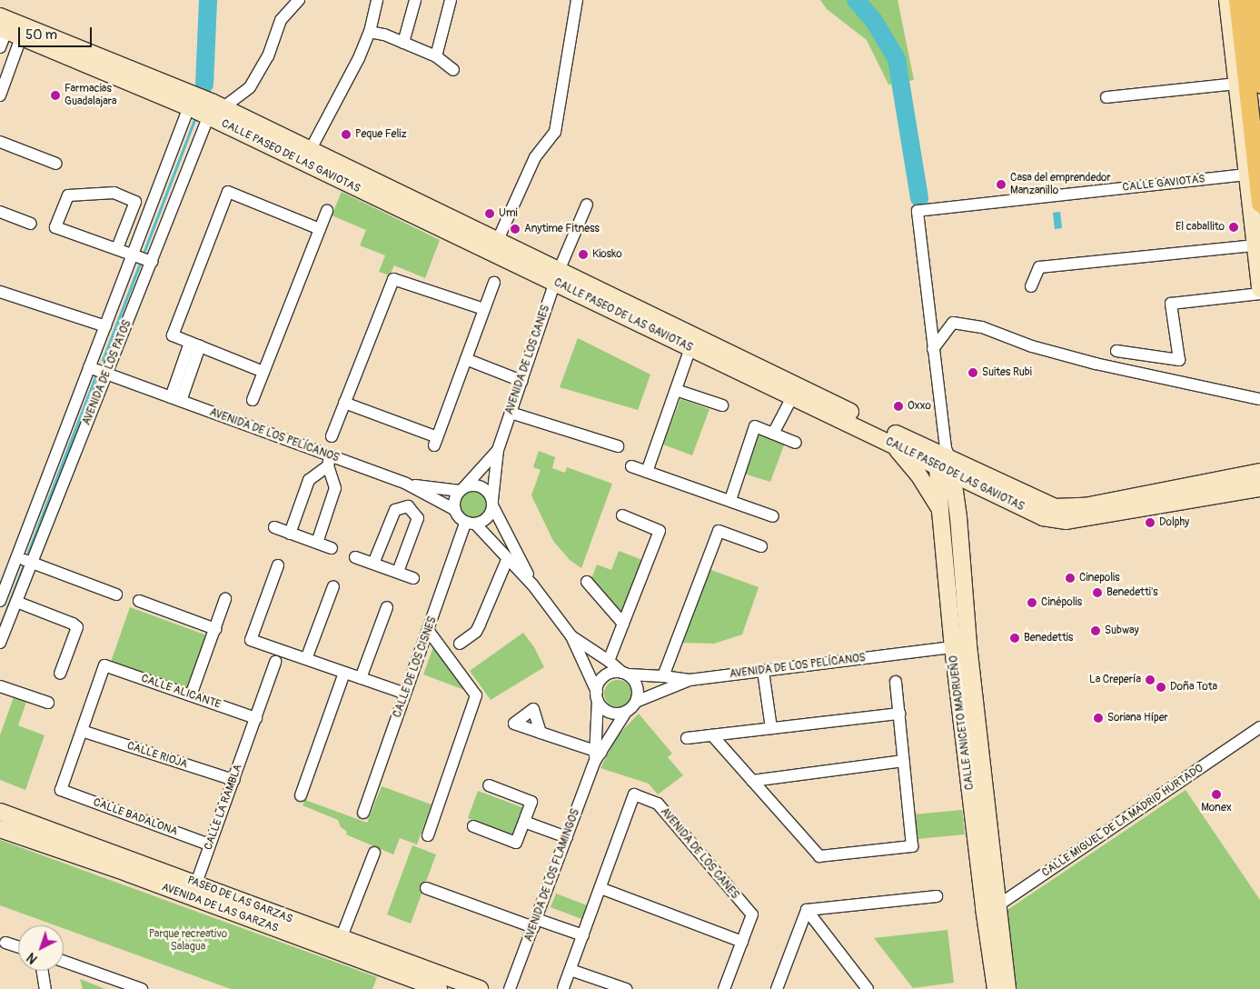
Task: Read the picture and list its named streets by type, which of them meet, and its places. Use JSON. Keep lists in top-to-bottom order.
{
  "streets": {
    "main road": [
      "CALLE PASEO DE LAS GAVIOTAS",
      "CALLE ANICETO MADRUEÑO",
      "PASEO DE LAS GARZAS",
      "AVENIDA DE LAS GARZAS"
    ],
    "street": [
      "CALLE GAVIOTAS",
      "AVENIDA DE LOS CANES",
      "AVENIDA DE LOS PATOS",
      "AVENIDA DE LOS PELÍCANOS",
      "CALLE DE LOS CISNES",
      "CALLE ALICANTE",
      "CALLE RIOJA",
      "CALLE LA RAMBLA",
      "CALLE BADALONA",
      "CALLE MIGUEL DE LA MADRID HURTADO",
      "AVENIDA DE LOS FLAMINGOS"
    ]
  },
  "crossings": [
    ["CALLE PASEO DE LAS GAVIOTAS", "AVENIDA DE LOS CANES"],
    ["CALLE PASEO DE LAS GAVIOTAS", "AVENIDA DE LOS PATOS"],
    ["CALLE PASEO DE LAS GAVIOTAS", "CALLE ANICETO MADRUEÑO"],
    ["AVENIDA DE LOS CANES", "AVENIDA DE LOS PELÍCANOS"],
    ["AVENIDA DE LOS CANES", "CALLE DE LOS CISNES"],
    ["AVENIDA DE LOS PATOS", "AVENIDA DE LOS PELÍCANOS"],
    ["AVENIDA DE LOS PELÍCANOS", "CALLE DE LOS CISNES"],
    ["AVENIDA DE LOS PELÍCANOS", "CALLE ANICETO MADRUEÑO"],
    ["AVENIDA DE LOS PELÍCANOS", "AVENIDA DE LOS FLAMINGOS"],
    ["CALLE ALICANTE", "CALLE RIOJA"],
    ["CALLE ALICANTE", "CALLE LA RAMBLA"],
    ["CALLE ALICANTE", "CALLE BADALONA"],
    ["CALLE ANICETO MADRUEÑO", "CALLE MIGUEL DE LA MADRID HURTADO"],
    ["CALLE RIOJA", "CALLE LA RAMBLA"],
    ["CALLE RIOJA", "CALLE BADALONA"],
    ["CALLE LA RAMBLA", "CALLE BADALONA"],
    ["CALLE LA RAMBLA", "PASEO DE LAS GARZAS"],
    ["CALLE LA RAMBLA", "AVENIDA DE LAS GARZAS"],
    ["PASEO DE LAS GARZAS", "AVENIDA DE LAS GARZAS"]
  ],
  "parks": ["Parque recreativo Salagua"],
  "places": [
    "Farmacias Guadalajara",
    "Peque Feliz",
    "Casa del emprendedor Manzanillo",
    "Umi",
    "El caballito",
    "Anytime Fitness",
    "Kiosko",
    "Suites Rubi",
    "Oxxo",
    "Dolphy",
    "Cinepolis",
    "Benedetti's",
    "Cinépolis",
    "Subway",
    "Benedettis",
    "La Crepería",
    "Doña Tota",
    "Soriana Híper",
    "Monex"
  ],
  "scale_bar": "50 m",
  "north": "bottom left"
}
